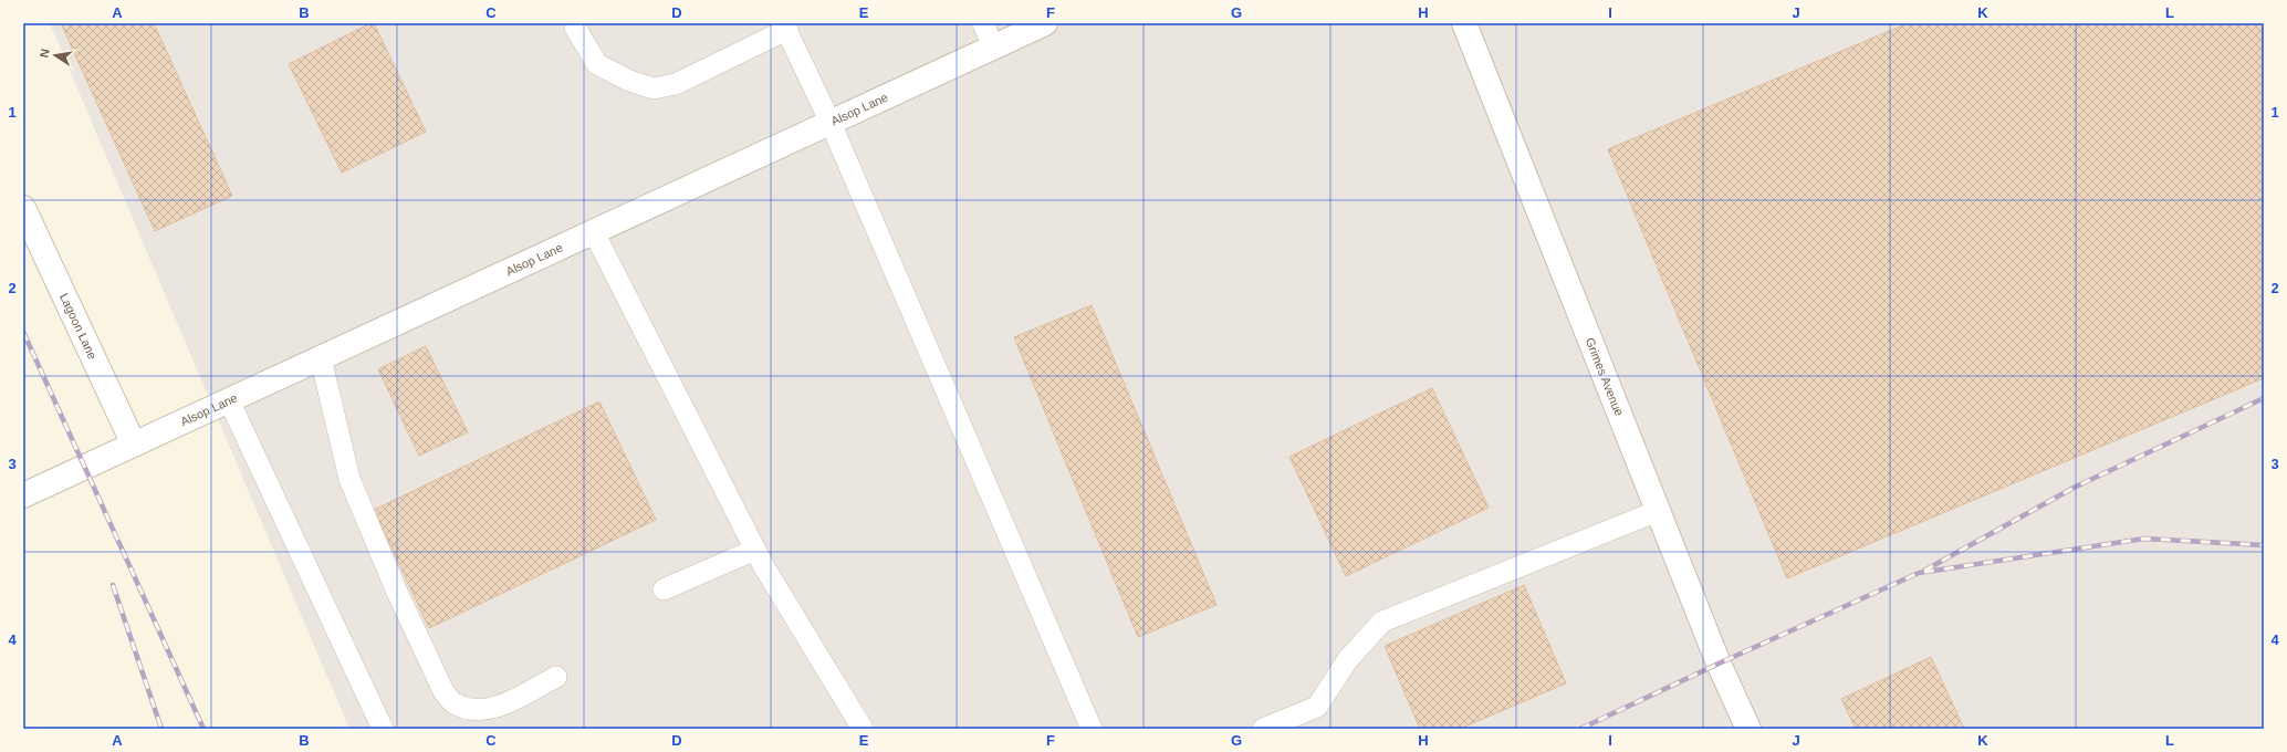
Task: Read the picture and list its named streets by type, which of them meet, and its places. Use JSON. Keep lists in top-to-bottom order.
{
  "streets": {
    "street": ["Alsop Lane", "Lagoon Lane", "Grimes Avenue"]
  },
  "crossings": [
    ["Alsop Lane", "Lagoon Lane"]
  ],
  "north": "left",
  "grid": {
    "columns": [
      "A",
      "B",
      "C",
      "D",
      "E",
      "F",
      "G",
      "H",
      "I",
      "J",
      "K",
      "L"
    ],
    "rows": [
      "1",
      "2",
      "3",
      "4"
    ]
  }
}
